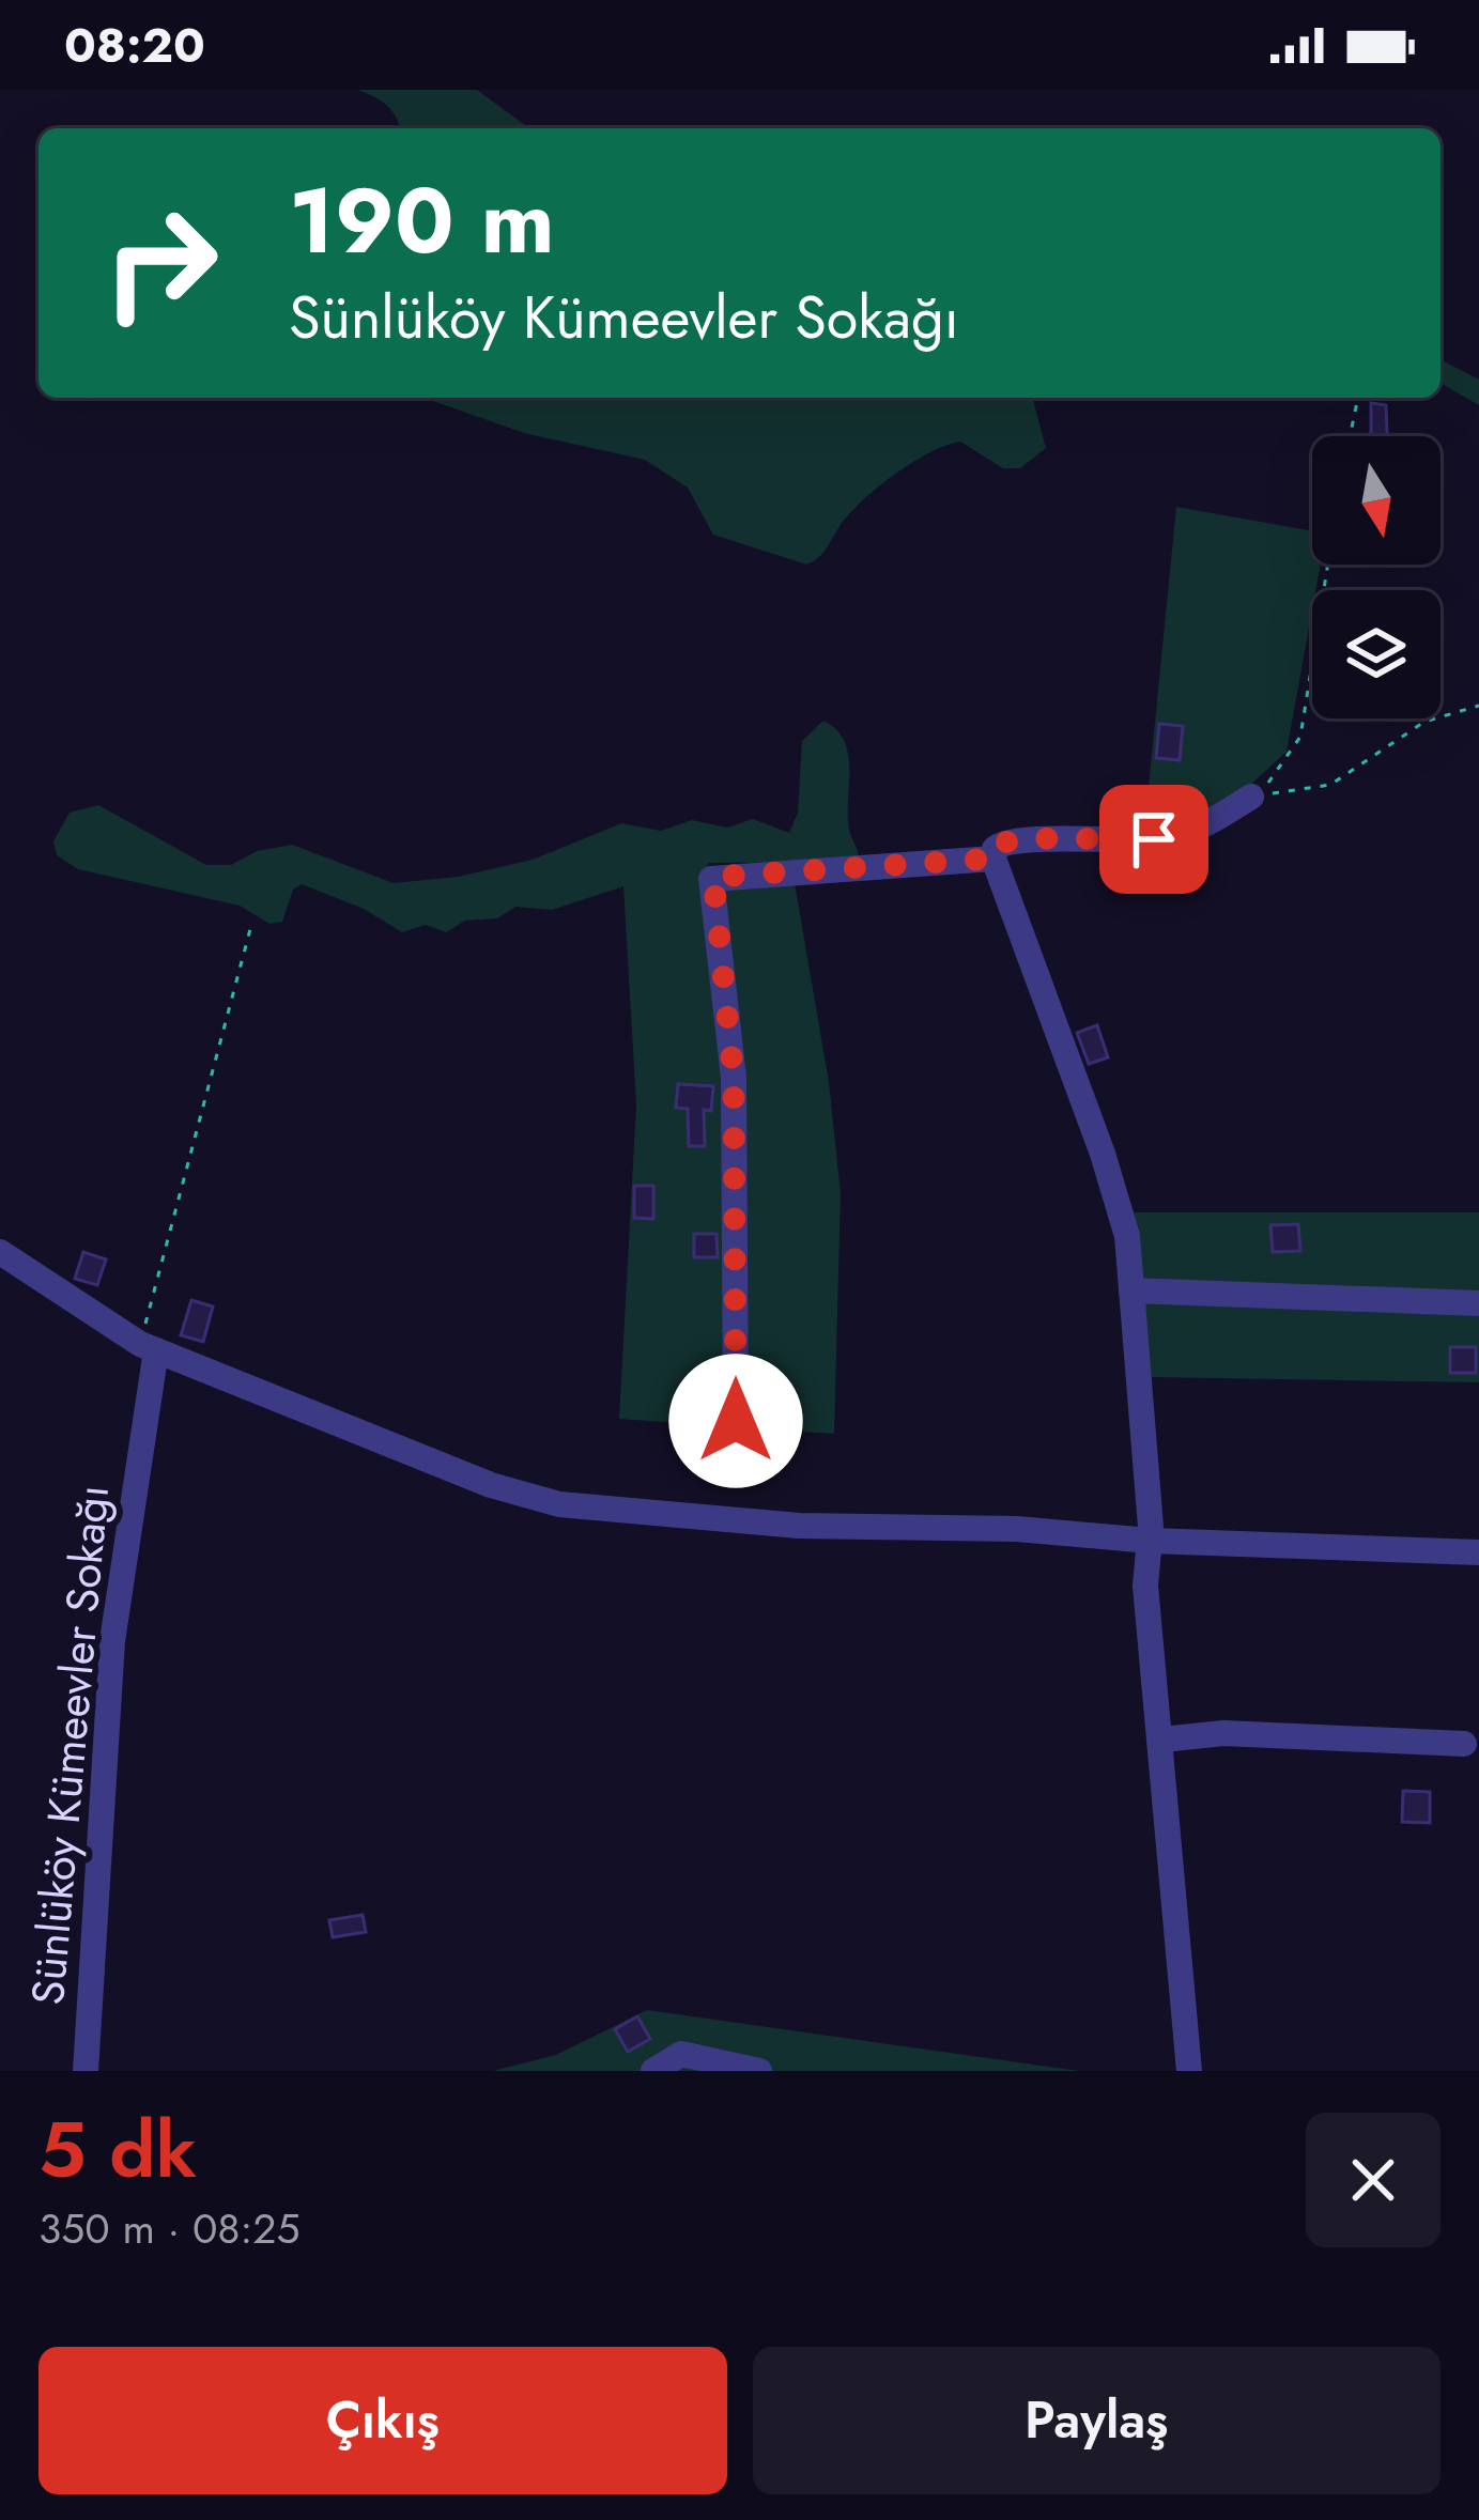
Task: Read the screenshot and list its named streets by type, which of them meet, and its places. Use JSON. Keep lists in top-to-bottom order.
{
  "streets": {
    "street": ["Sünlüköy Kümeevler Sokağı"]
  },
  "north": "bottom",
  "page": {
    "status": "08:20",
    "turn": ["190 m", "Sünlüköy Kümeevler Sokağı"],
    "heading": ["5 dk", "350 m · 08:25"],
    "buttons": ["Çıkış", "Paylaş"]
  }
}
